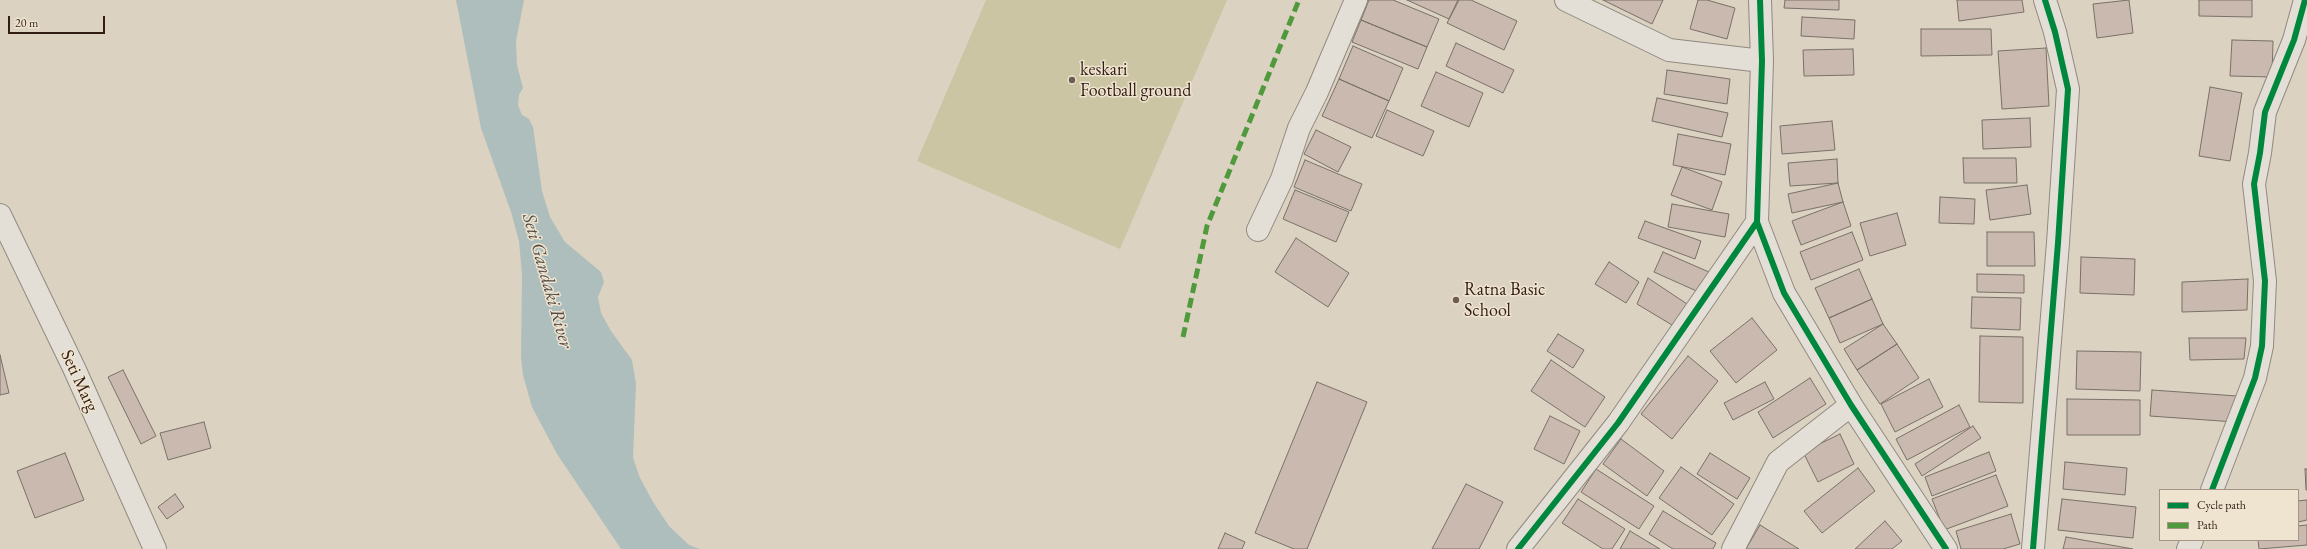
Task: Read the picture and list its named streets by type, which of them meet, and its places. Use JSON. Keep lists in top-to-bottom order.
{
  "streets": {
    "street": ["Seti Marg"]
  },
  "water": ["Seti Gandaki River"],
  "places": ["keskari Football ground", "Ratna Basic School"],
  "legend": ["Cycle path", "Path"],
  "scale_bar": "20 m"
}
